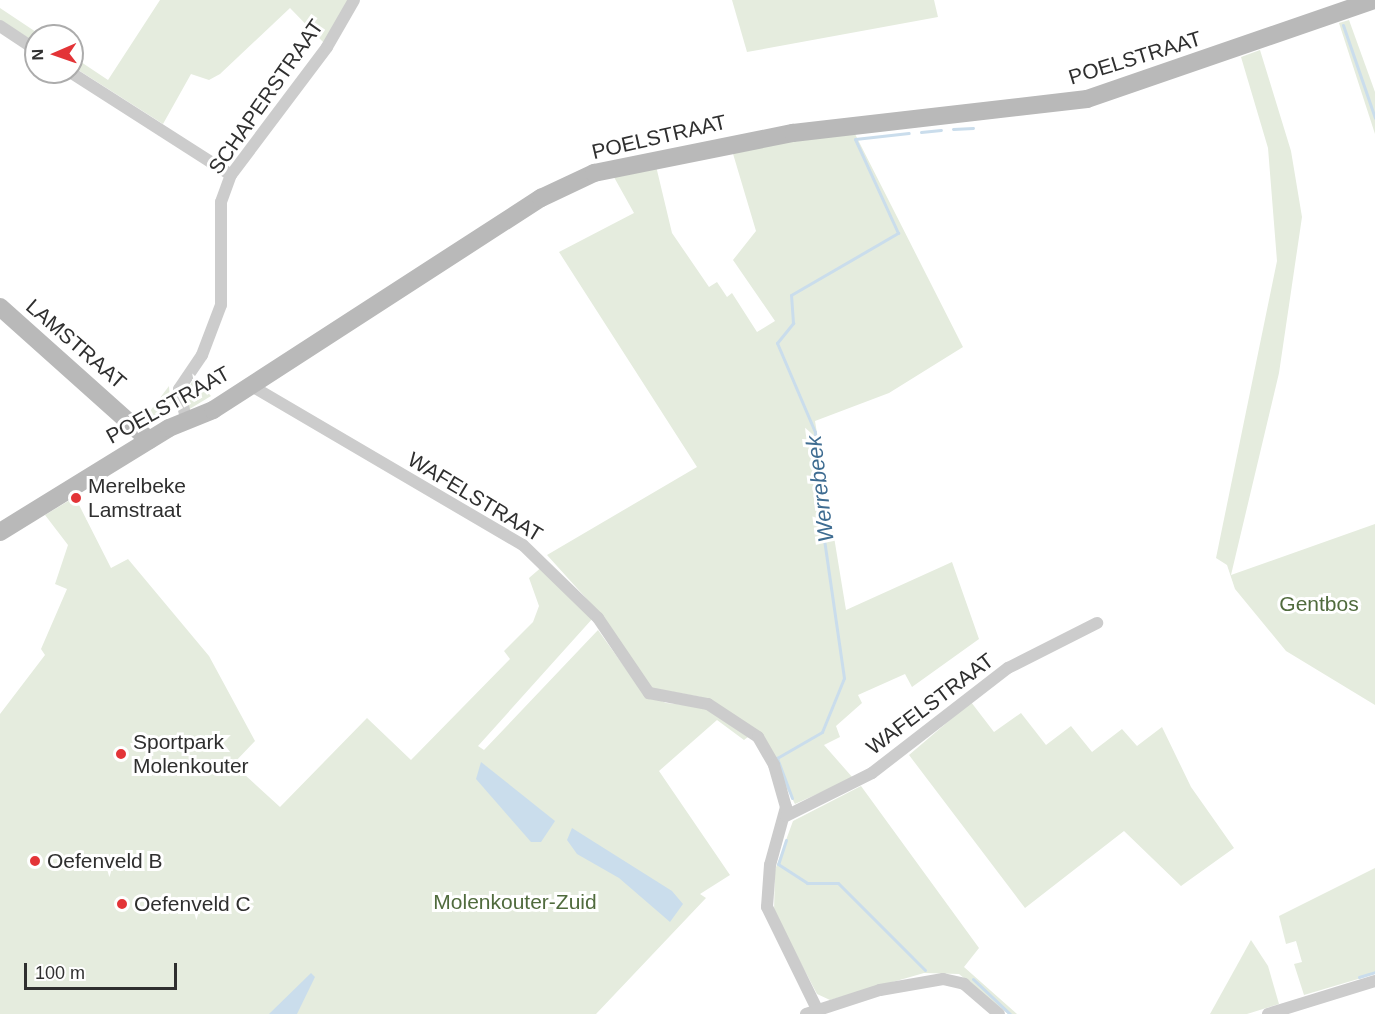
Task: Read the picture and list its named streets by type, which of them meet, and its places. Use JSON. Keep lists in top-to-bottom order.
{
  "streets": {
    "street": [
      "POELSTRAAT",
      "SCHAPERSTRAAT",
      "LAMSTRAAT",
      "WAFELSTRAAT"
    ]
  },
  "crossings": [
    ["POELSTRAAT", "SCHAPERSTRAAT"],
    ["POELSTRAAT", "LAMSTRAAT"],
    ["POELSTRAAT", "WAFELSTRAAT"]
  ],
  "water": ["Werrebeek"],
  "parks": ["Gentbos", "Molenkouter-Zuid"],
  "places": [
    "Merelbeke Lamstraat",
    "Sportpark Molenkouter",
    "Oefenveld B",
    "Oefenveld C"
  ],
  "scale_bar": "100 m",
  "north": "left"
}
